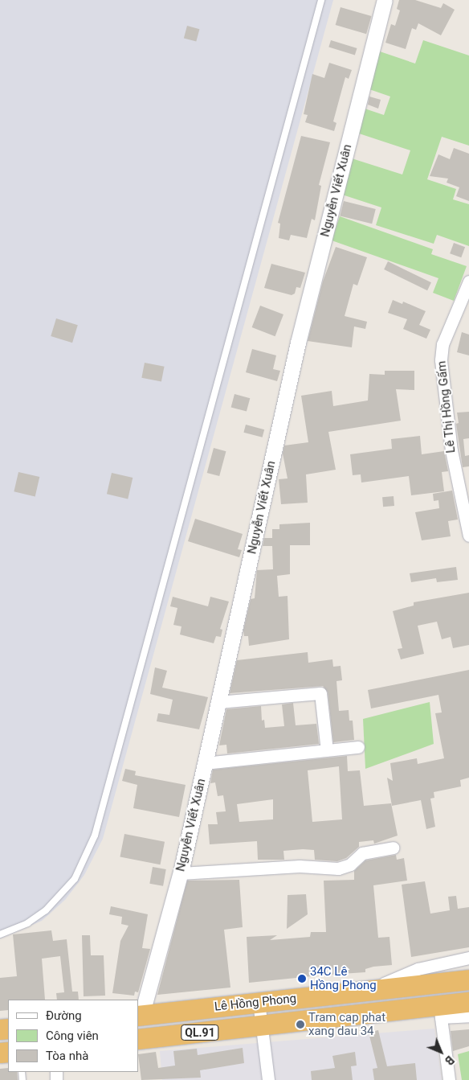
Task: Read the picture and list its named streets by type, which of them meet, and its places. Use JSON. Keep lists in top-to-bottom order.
{
  "streets": {
    "highway": ["Lê Hồng Phong", "QL.91"],
    "street": ["Nguyễn Viết Xuân", "Lê Thị Hồng Gấm"]
  },
  "crossings": [
    ["Nguyễn Viết Xuân", "Lê Hồng Phong"]
  ],
  "places": ["34C Lê Hồng Phong", "Tram cap phat xang dau 34"],
  "legend": ["Đường", "Công viên", "Tòa nhà"],
  "north": "bottom right"
}
